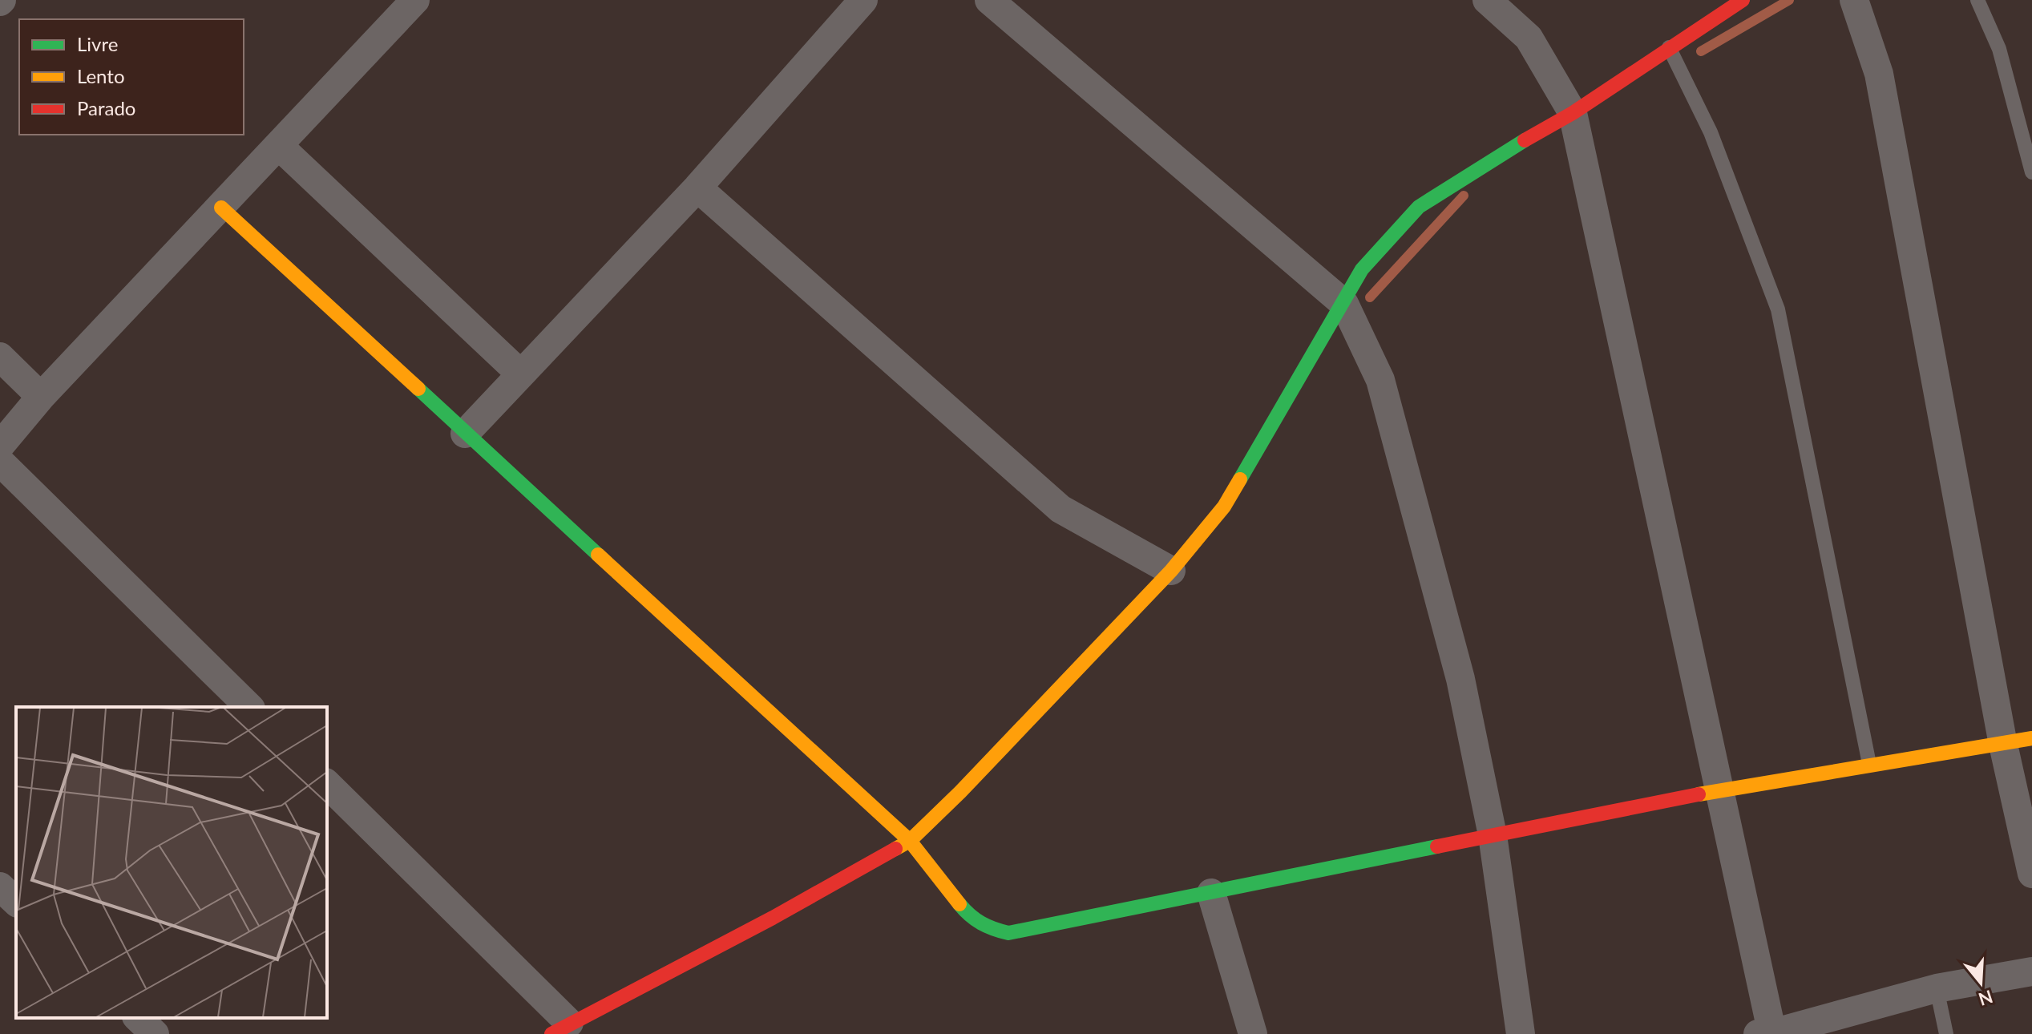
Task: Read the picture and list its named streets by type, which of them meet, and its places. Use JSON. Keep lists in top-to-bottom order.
{
  "legend": ["Livre", "Lento", "Parado"],
  "north": "bottom"
}
